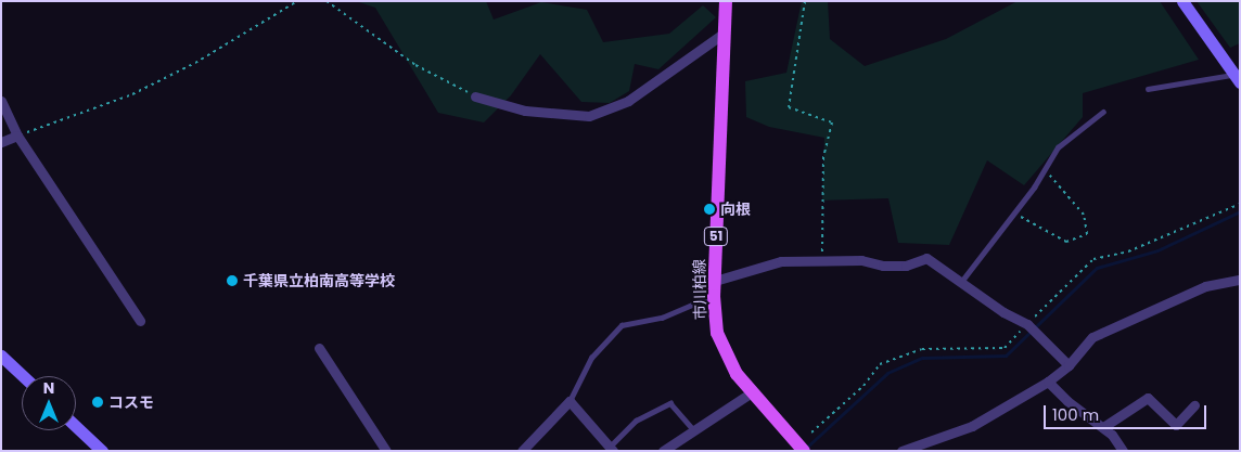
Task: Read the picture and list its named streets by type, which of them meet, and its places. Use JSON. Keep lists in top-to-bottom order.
{
  "streets": {
    "main road": ["51", "市川柏線"]
  },
  "places": ["向根", "千葉県立柏南高等学校", "コスモ"],
  "scale_bar": "100 m",
  "north": "top"
}
